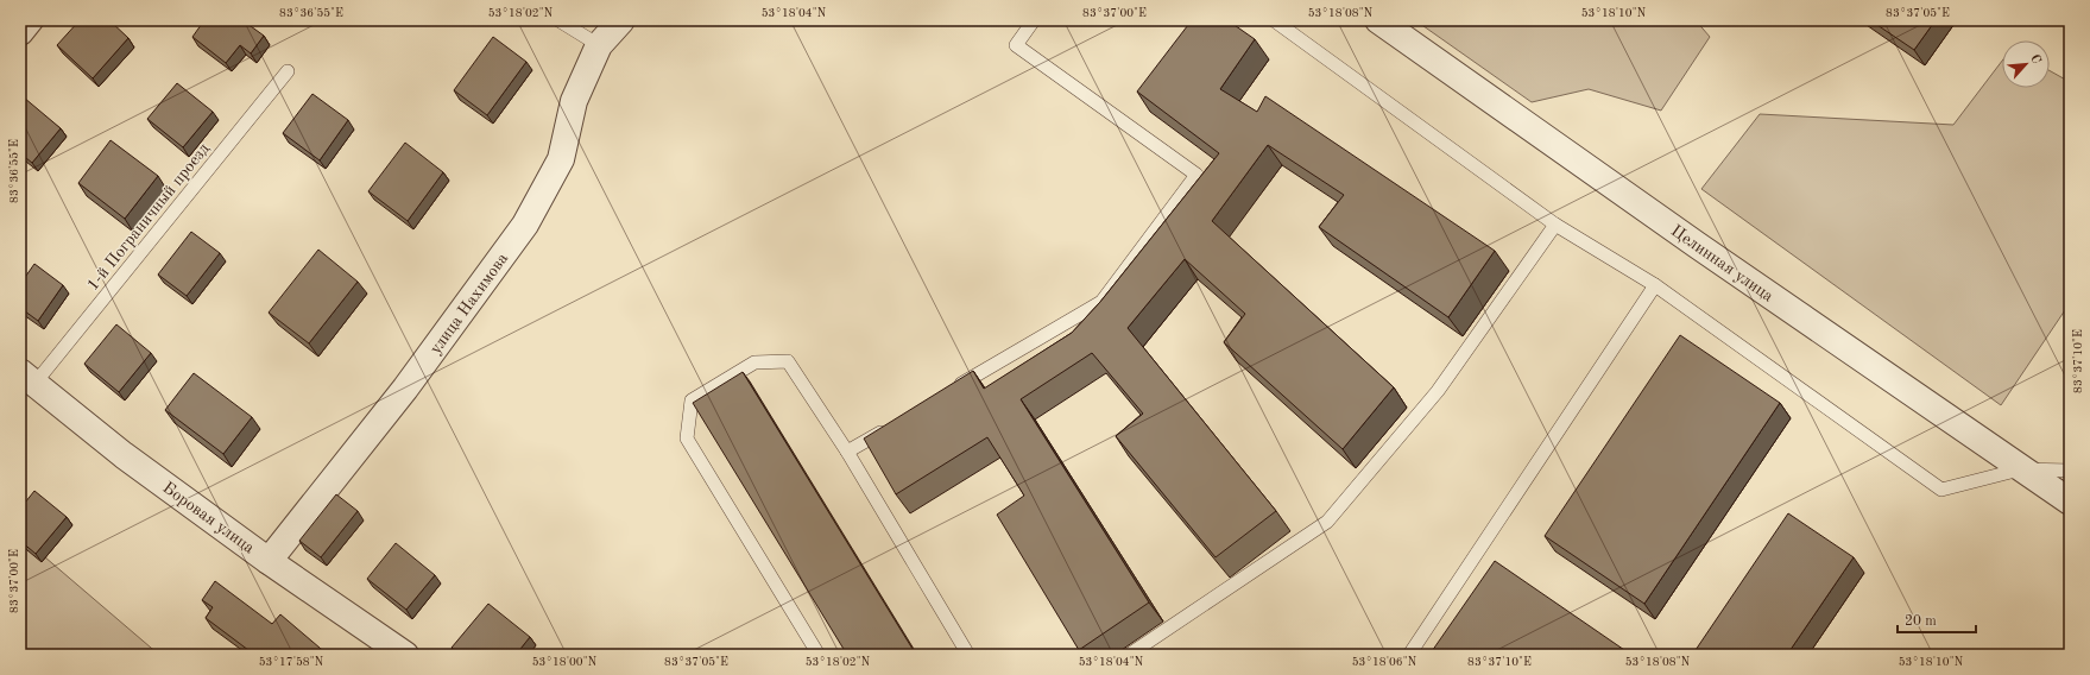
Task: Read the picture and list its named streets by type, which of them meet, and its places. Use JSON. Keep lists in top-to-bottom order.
{
  "streets": {
    "street": ["Целинная улица", "улица Нахимова", "Боровая улица"],
    "lane": ["1-й Пограничный проезд"]
  },
  "crossings": [
    ["1-й Пограничный проезд", "Боровая улица"],
    ["улица Нахимова", "Боровая улица"]
  ],
  "scale_bar": "20 m",
  "north": "top right",
  "coordinates": [
    "83°36'55\"E",
    "53°18'02\"N",
    "53°18'04\"N",
    "83°37'00\"E",
    "53°18'08\"N",
    "53°18'10\"N",
    "83°37'05\"E",
    "83°37'10\"E",
    "53°17'58\"N",
    "53°18'00\"N",
    "53°18'06\"N"
  ]
}
